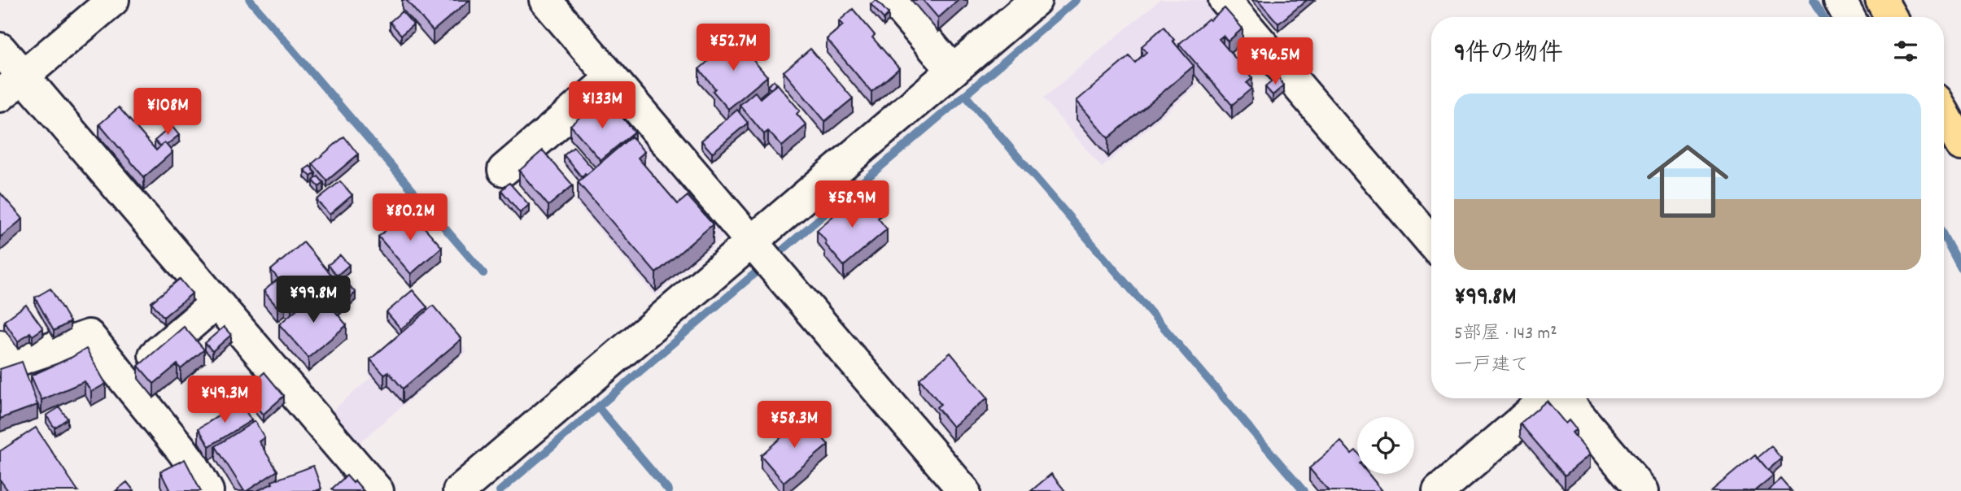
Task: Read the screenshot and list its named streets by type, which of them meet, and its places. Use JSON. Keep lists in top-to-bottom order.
{
  "page": {
    "heading": "9件の物件",
    "price": [
      "¥52.7M",
      "¥96.5M",
      "¥133M",
      "¥108M",
      "¥58.9M",
      "¥80.2M",
      "¥99.8M",
      "¥49.3M",
      "¥58.3M"
    ],
    "list": [
      {
        "name": "¥99.8M",
        "note": "5部屋 · 143 m² · 一戸建て"
      }
    ]
  }
}
